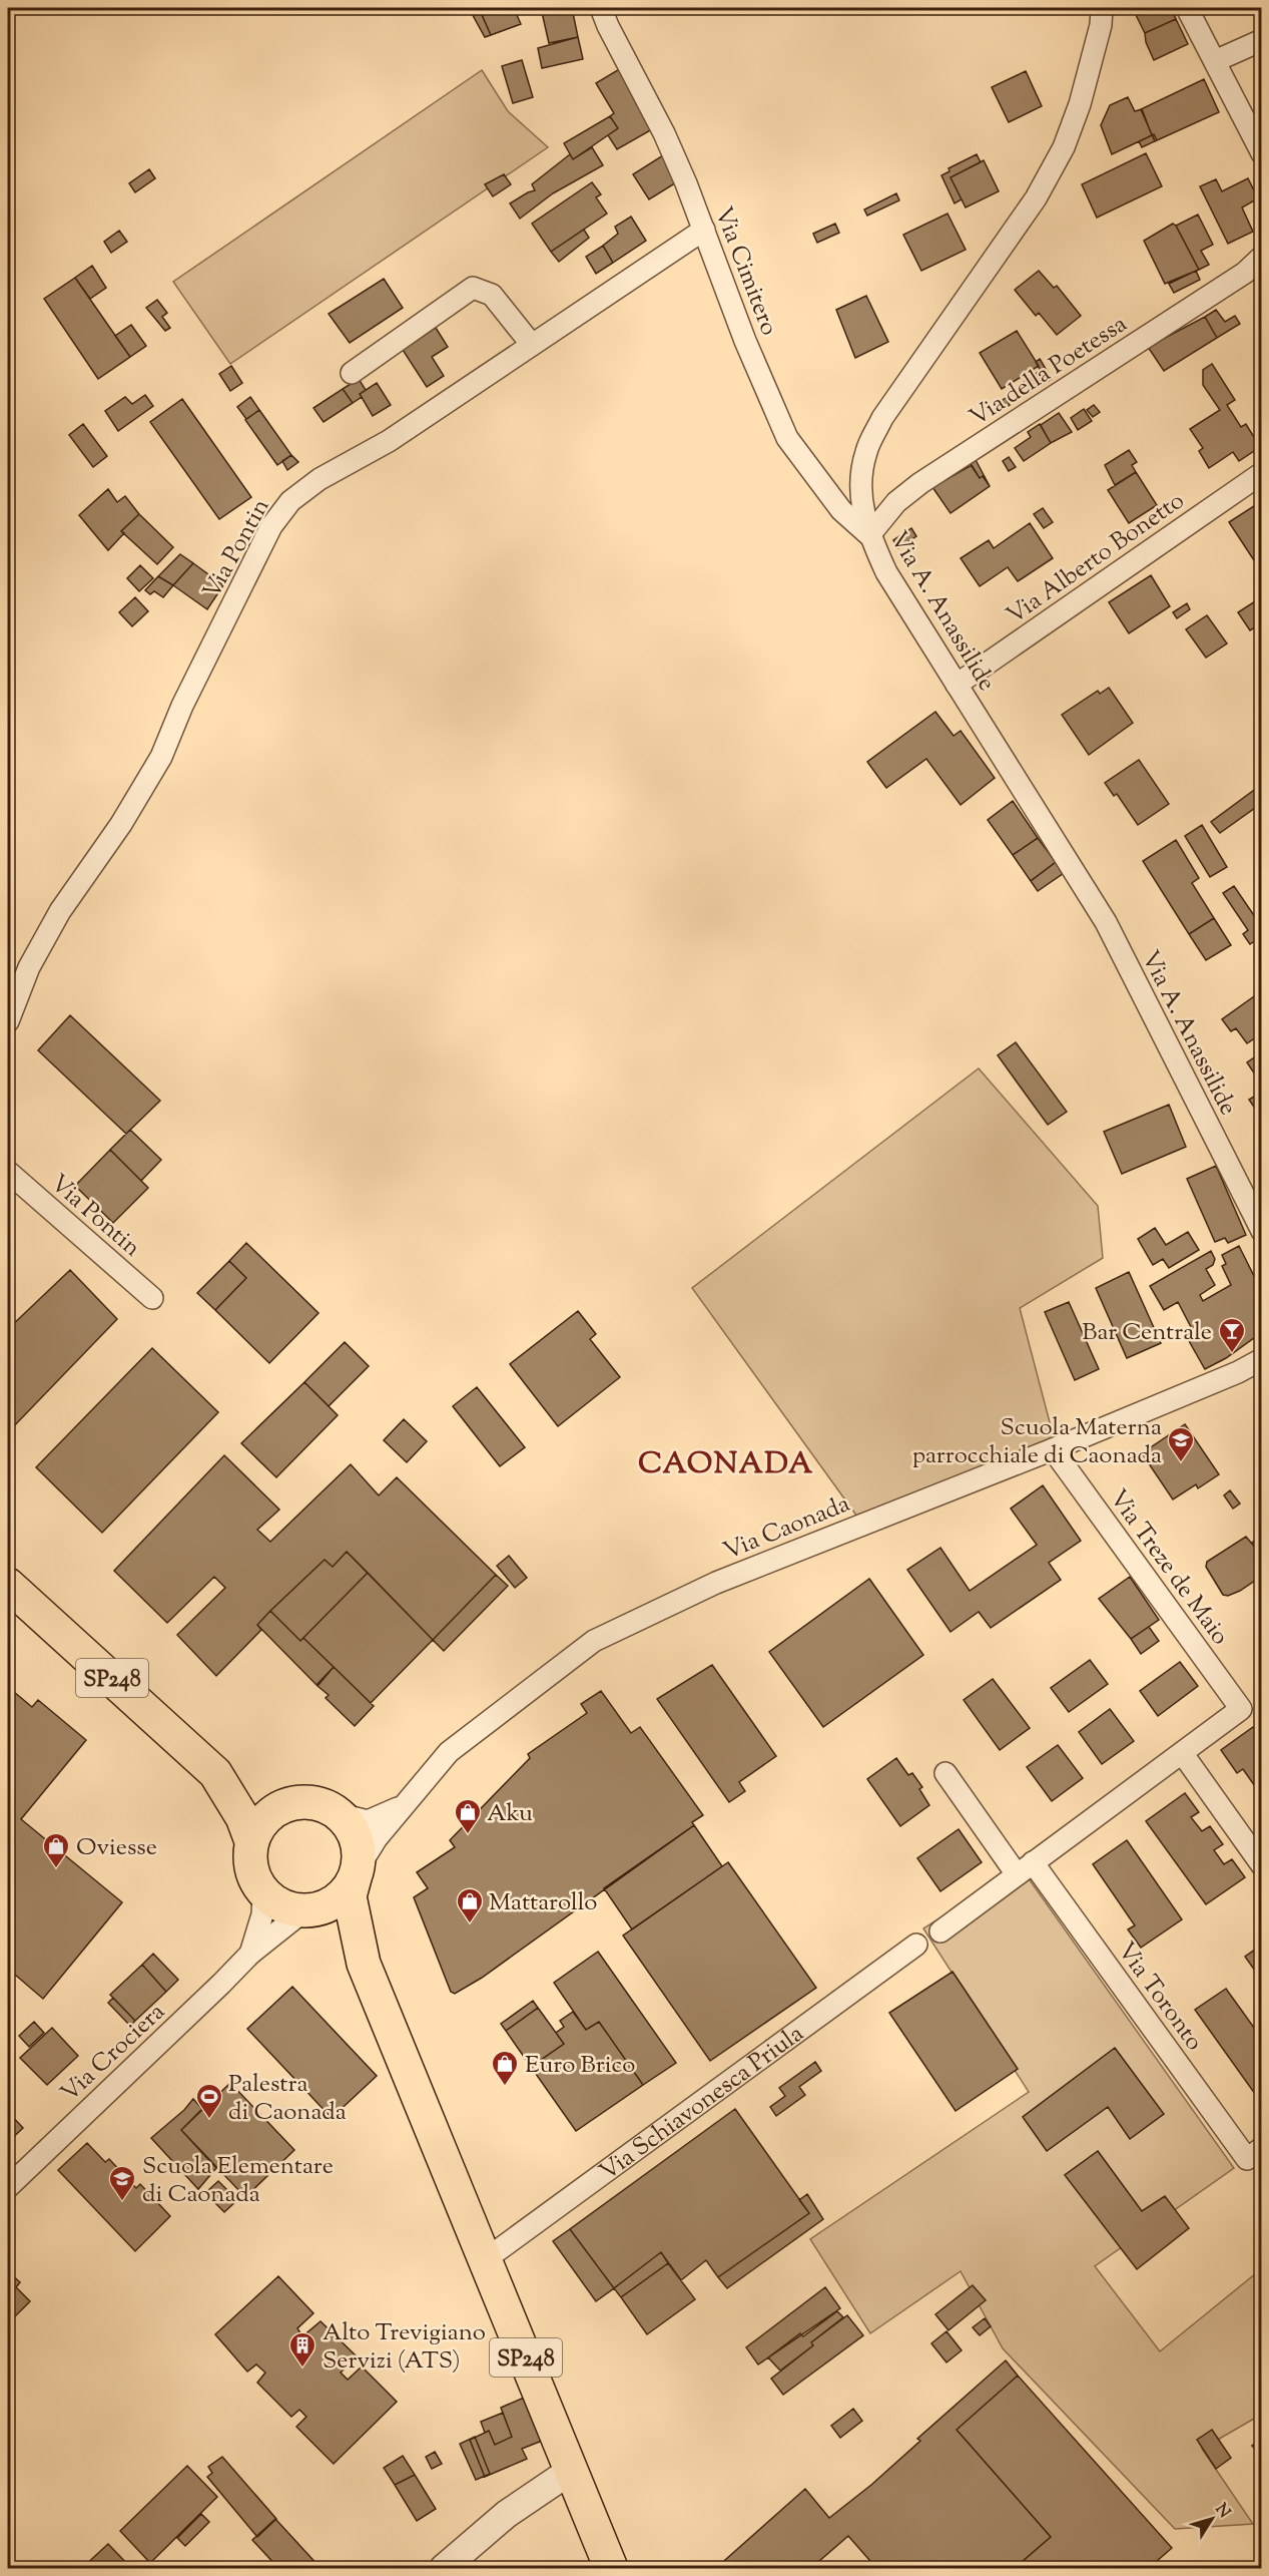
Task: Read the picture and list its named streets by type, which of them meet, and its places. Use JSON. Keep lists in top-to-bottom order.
{
  "streets": {
    "main road": ["SP248"],
    "street": [
      "Via Cimitero",
      "Via della Poetessa",
      "Via Pontin",
      "Via Alberto Bonetto",
      "Via A. Anassilide",
      "Via Caonada",
      "Via Treze de Maio",
      "Via Toronto",
      "Via Crociera",
      "Via Schiavonesca Priula"
    ]
  },
  "crossings": [
    ["Via Cimitero", "Via della Poetessa"],
    ["Via Cimitero", "Via Pontin"],
    ["Via Cimitero", "Via A. Anassilide"],
    ["Via della Poetessa", "Via A. Anassilide"],
    ["Via Alberto Bonetto", "Via A. Anassilide"],
    ["Via Caonada", "Via Treze de Maio"],
    ["Via Caonada", "SP248"],
    ["Via Caonada", "Via Crociera"],
    ["Via Treze de Maio", "Via Toronto"],
    ["SP248", "Via Crociera"],
    ["SP248", "Via Schiavonesca Priula"]
  ],
  "districts": ["CAONADA"],
  "places": {
    "bar": ["Bar Centrale"],
    "school or university": ["Scuola Materna parrocchiale di Caonada", "Scuola Elementare di Caonada"],
    "shop": [
      "Aku",
      "Oviesse",
      "Mattarollo",
      "Euro Brico"
    ],
    "sports": ["Palestra di Caonada"],
    "building": ["Alto Trevigiano Servizi (ATS)"]
  },
  "north": "top right"
}
